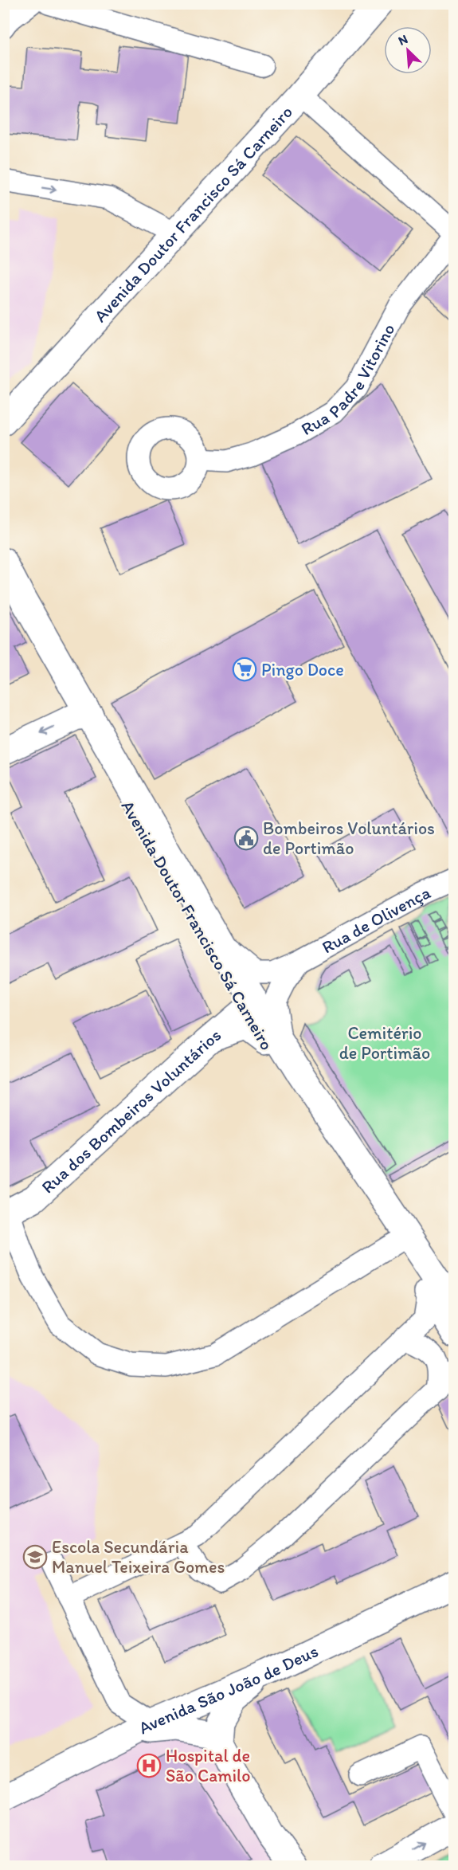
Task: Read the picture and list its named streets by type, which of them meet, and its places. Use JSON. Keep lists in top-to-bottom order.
{
  "streets": {
    "street": [
      "Avenida Doutor Francisco Sá Carneiro",
      "Rua Padre Vitorino",
      "Rua de Olivença",
      "Rua dos Bombeiros Voluntários",
      "Avenida São João de Deus"
    ]
  },
  "crossings": [
    ["Avenida Doutor Francisco Sá Carneiro", "Rua Padre Vitorino"],
    ["Avenida Doutor Francisco Sá Carneiro", "Rua dos Bombeiros Voluntários"]
  ],
  "parks": ["Cemitério de Portimão"],
  "places": {
    "supermarket": ["Pingo Doce"],
    "public building": ["Bombeiros Voluntários de Portimão"],
    "school or university": ["Escola Secundária Manuel Teixeira Gomes"],
    "hospital": ["Hospital de São Camilo"]
  },
  "north": "top left"
}
